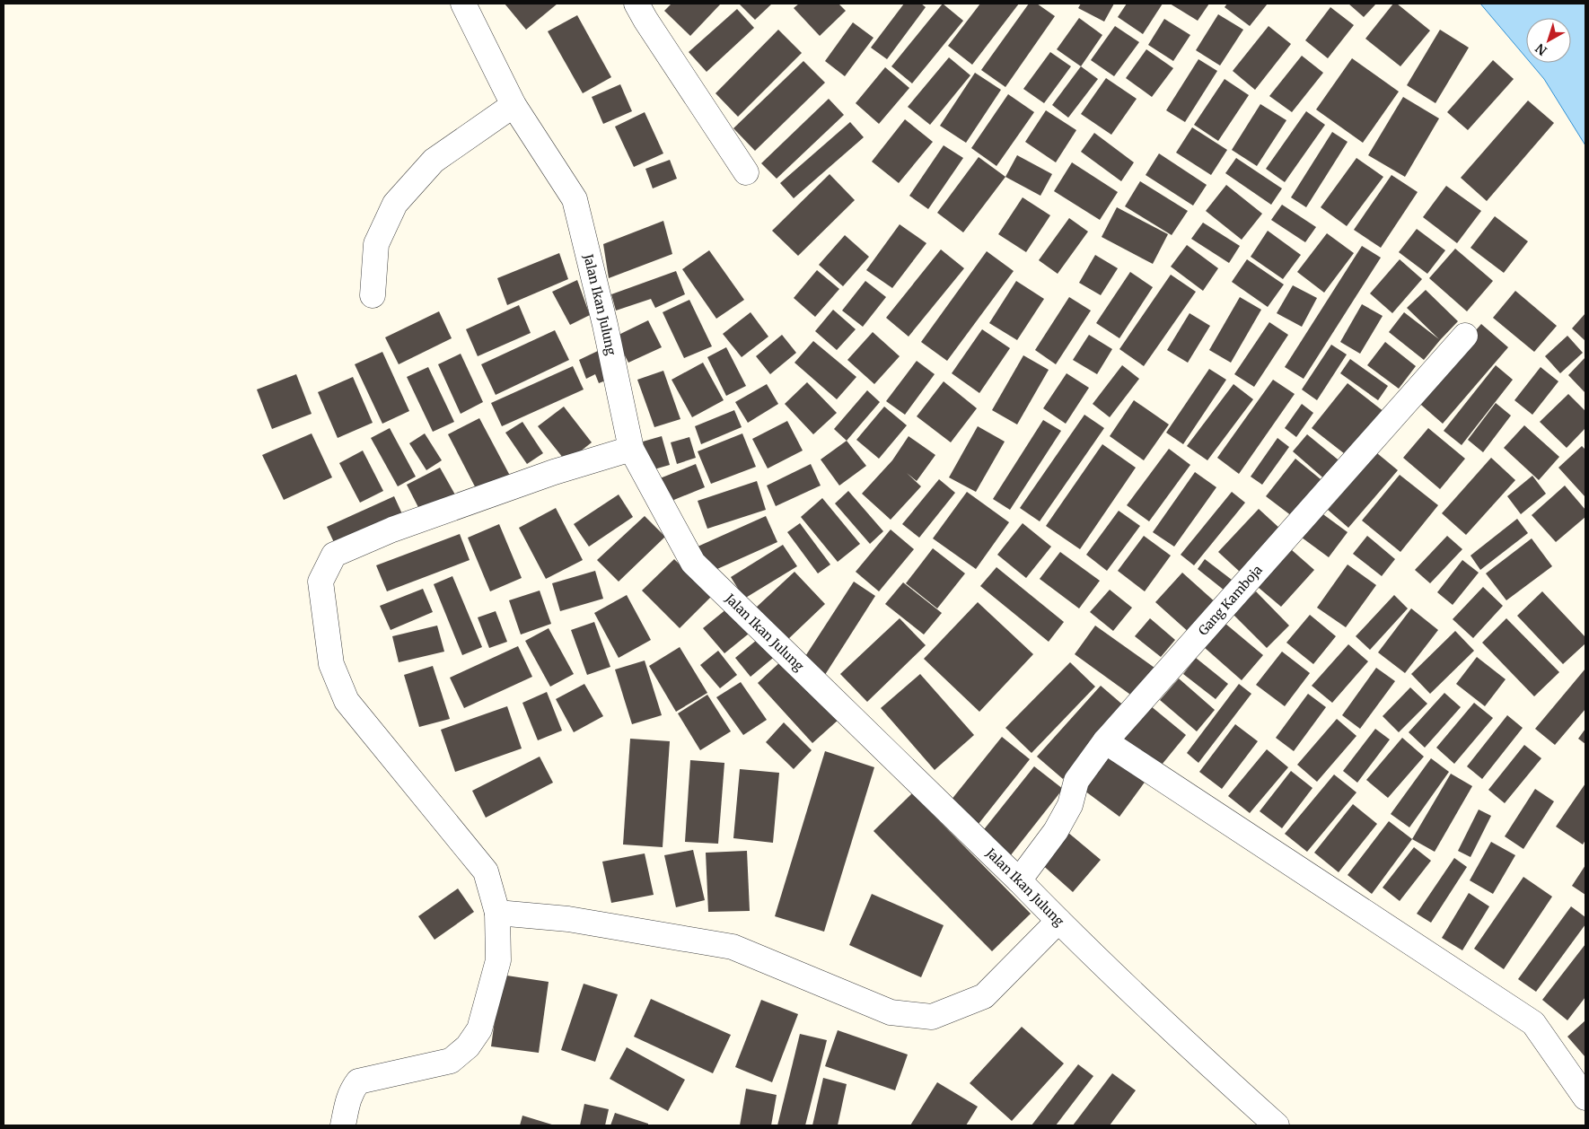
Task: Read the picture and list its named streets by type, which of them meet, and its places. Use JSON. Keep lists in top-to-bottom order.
{
  "streets": {
    "street": ["Jalan Ikan Julung", "Gang Kamboja"]
  },
  "crossings": [
    ["Jalan Ikan Julung", "Gang Kamboja"]
  ],
  "north": "bottom left"
}
